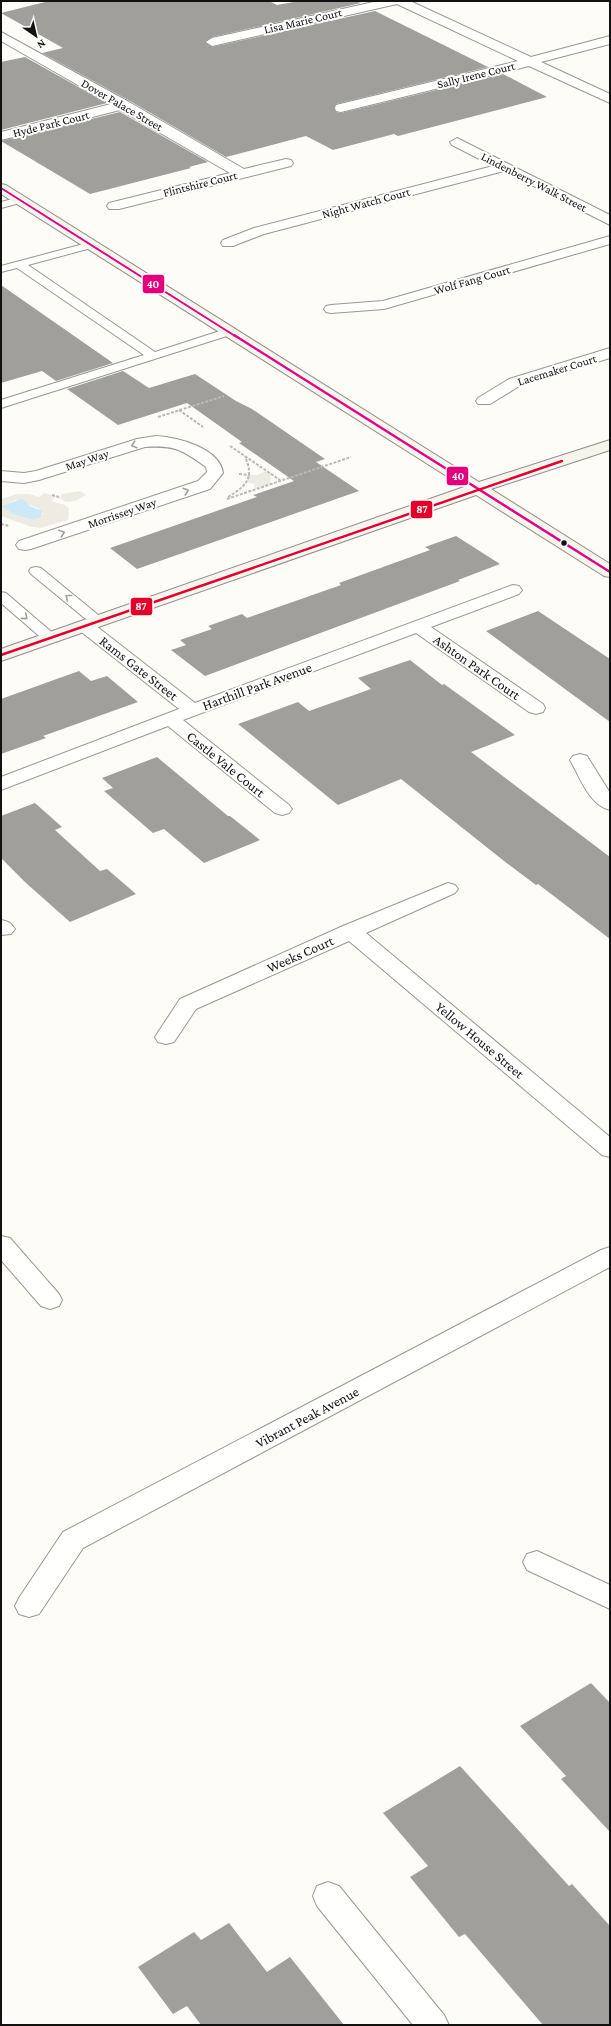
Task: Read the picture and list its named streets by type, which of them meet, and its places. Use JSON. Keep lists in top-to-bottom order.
{
  "streets": {
    "street": [
      "Lisa Marie Court",
      "Sally Irene Court",
      "Dover Palace Street",
      "Hyde Park Court",
      "Lindenberry Walk Street",
      "Flintshire Court",
      "Night Watch Court",
      "Wolf Fang Court",
      "Lacemaker Court",
      "May Way",
      "Morrissey Way",
      "Ashton Park Court",
      "Rams Gate Street",
      "Harthill Park Avenue",
      "Castle Vale Court",
      "Weeks Court",
      "Yellow House Street",
      "Vibrant Peak Avenue"
    ]
  },
  "crossings": [
    ["Dover Palace Street", "Hyde Park Court"],
    ["Dover Palace Street", "Flintshire Court"],
    ["Lindenberry Walk Street", "Night Watch Court"],
    ["May Way", "Morrissey Way"],
    ["Ashton Park Court", "Harthill Park Avenue"],
    ["Rams Gate Street", "Harthill Park Avenue"],
    ["Harthill Park Avenue", "Castle Vale Court"],
    ["Weeks Court", "Yellow House Street"]
  ],
  "one_way": ["May Way"],
  "lines": ["transit line 40", "transit line 87"],
  "north": "bottom right"
}
